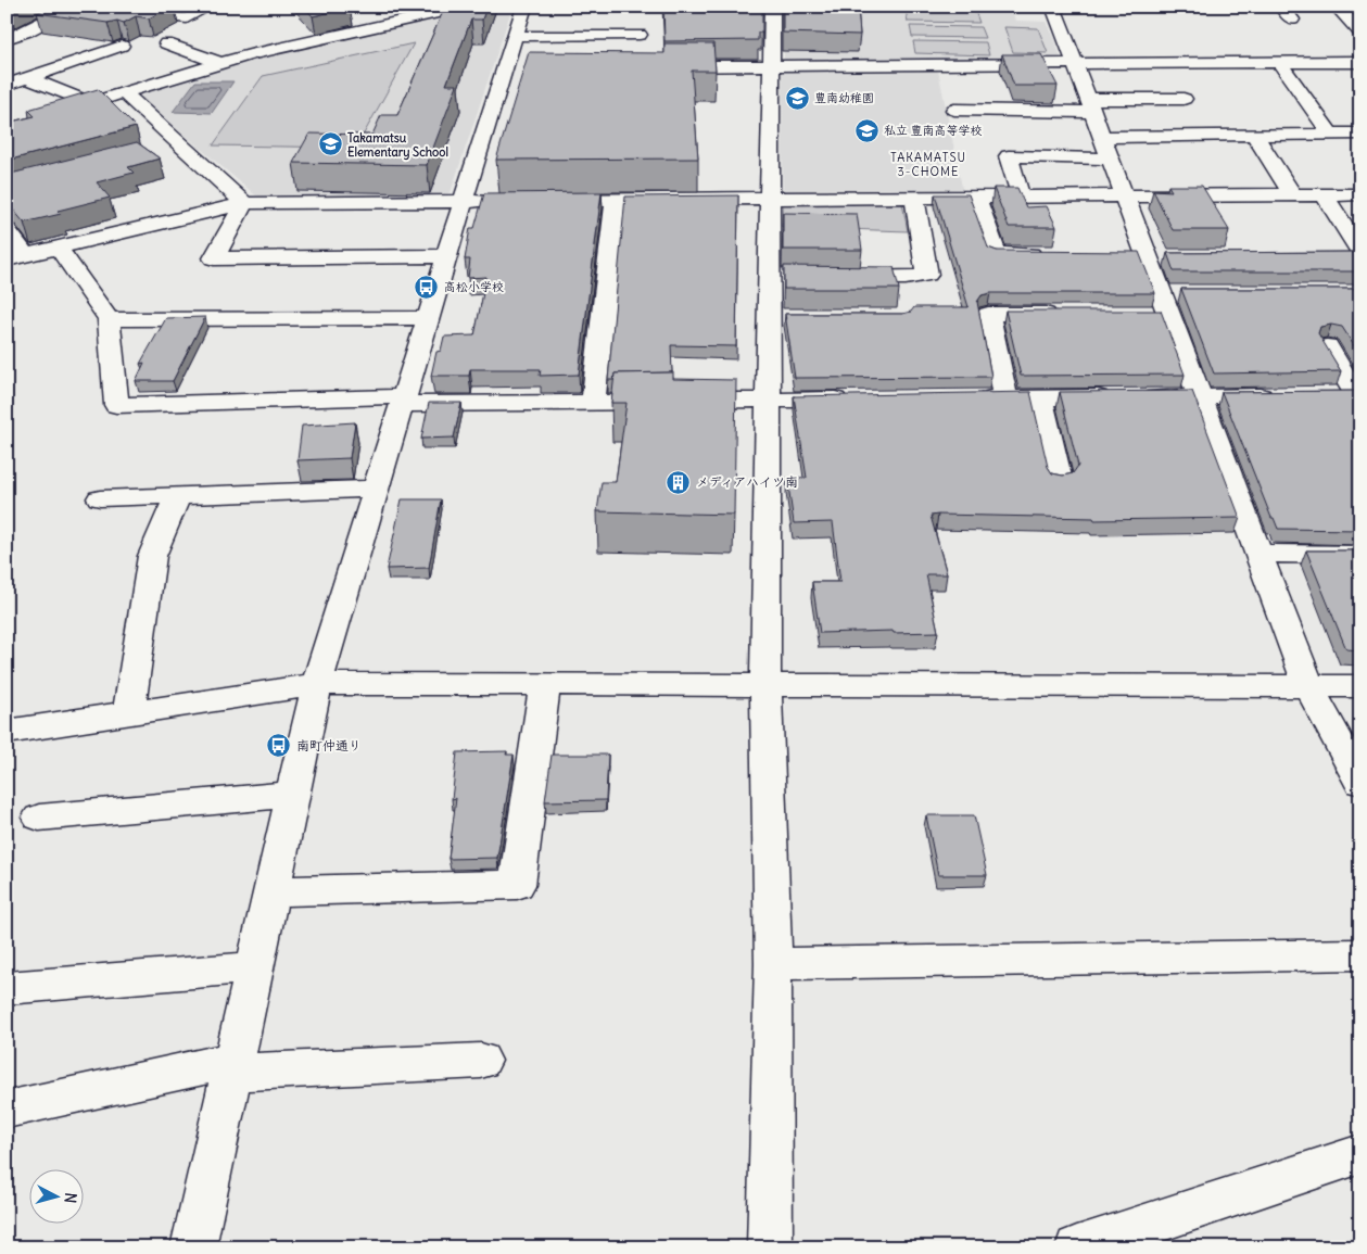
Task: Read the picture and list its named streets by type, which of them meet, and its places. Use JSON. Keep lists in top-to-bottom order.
{
  "districts": ["TAKAMATSU 3-CHOME"],
  "places": {
    "school or university": ["豊南幼稚園", "私立 豊南高等学校", "Takamatsu Elementary School"],
    "bus stop": ["高松小学校", "南町仲通り"],
    "building": ["メディアハイツ南"]
  },
  "north": "right"
}
